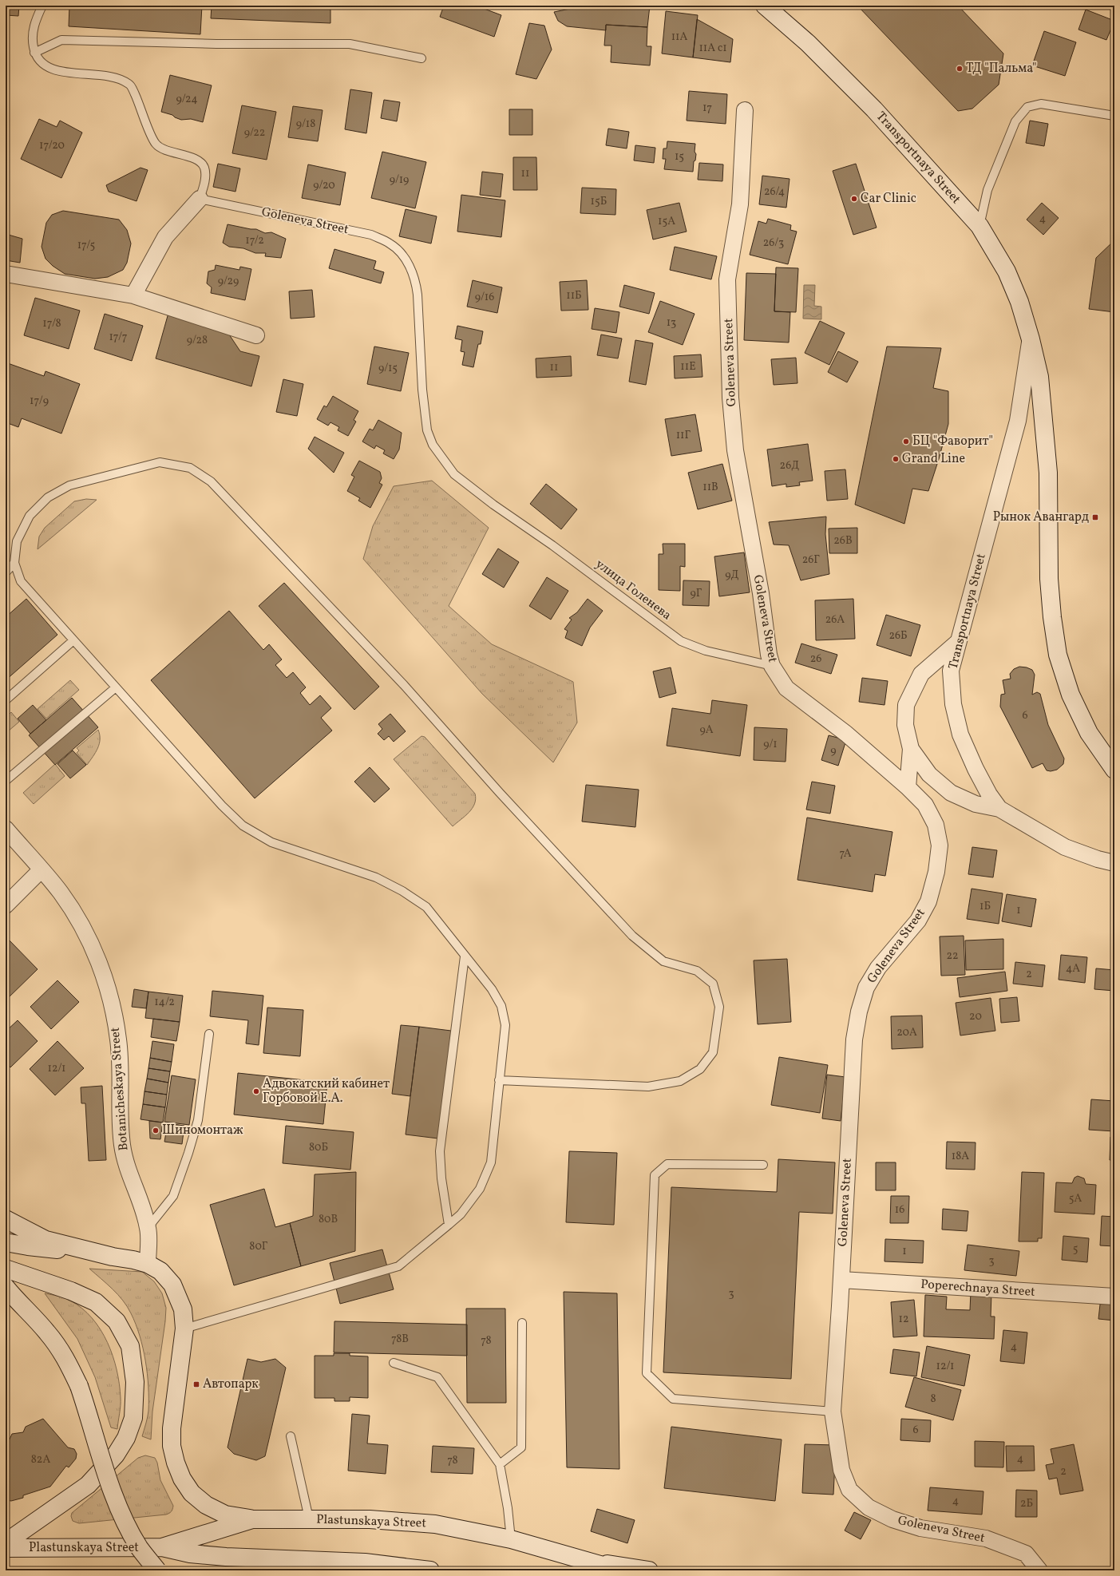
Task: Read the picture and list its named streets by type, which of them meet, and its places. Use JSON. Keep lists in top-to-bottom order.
{
  "streets": {
    "main road": ["Transportnaya Street", "Plastunskaya Street"],
    "street": ["Goleneva Street", "Botanicheskaya Street", "Poperechnaya Street"],
    "lane": ["улица Голенева"]
  },
  "crossings": [
    ["Goleneva Street", "улица Голенева"],
    ["Goleneva Street", "Poperechnaya Street"]
  ],
  "places": {
    "other": [
      "ТД \"Пальма\"",
      "Car Clinic",
      "БЦ \"Фаворит\"",
      "Grand Line",
      "Адвокатский кабинет Горбовой Е.А.",
      "Шиномонтаж"
    ],
    "transit": ["Рынок Авангард", "Автопарк"]
  },
  "house_numbers": [
    "11А",
    "11А с1",
    "9/24",
    "17",
    "9/18",
    "9/22",
    "17/20",
    "15",
    "11",
    "9/19",
    "9/20",
    "26/4",
    "15Б",
    "4",
    "15А",
    "17/2",
    "26/3",
    "17/5",
    "9/29",
    "11Б",
    "9/16",
    "13",
    "17/8",
    "17/7",
    "9/28",
    "11Е",
    "11",
    "9/15",
    "17/9",
    "11Г",
    "26Д",
    "11В",
    "26В",
    "26Г",
    "9Д",
    "9Г",
    "26А",
    "26Б",
    "26",
    "6",
    "9А",
    "9/1",
    "9",
    "7А",
    "1Б",
    "1",
    "22",
    "4А",
    "2",
    "14/2",
    "20",
    "20А",
    "12/1",
    "80Б",
    "18А",
    "5А",
    "16",
    "80В",
    "80Г",
    "5",
    "1",
    "3",
    "3",
    "12",
    "78В",
    "78",
    "4",
    "12/1",
    "8",
    "6",
    "4",
    "82А",
    "78",
    "2",
    "4",
    "2Б"
  ]
}
